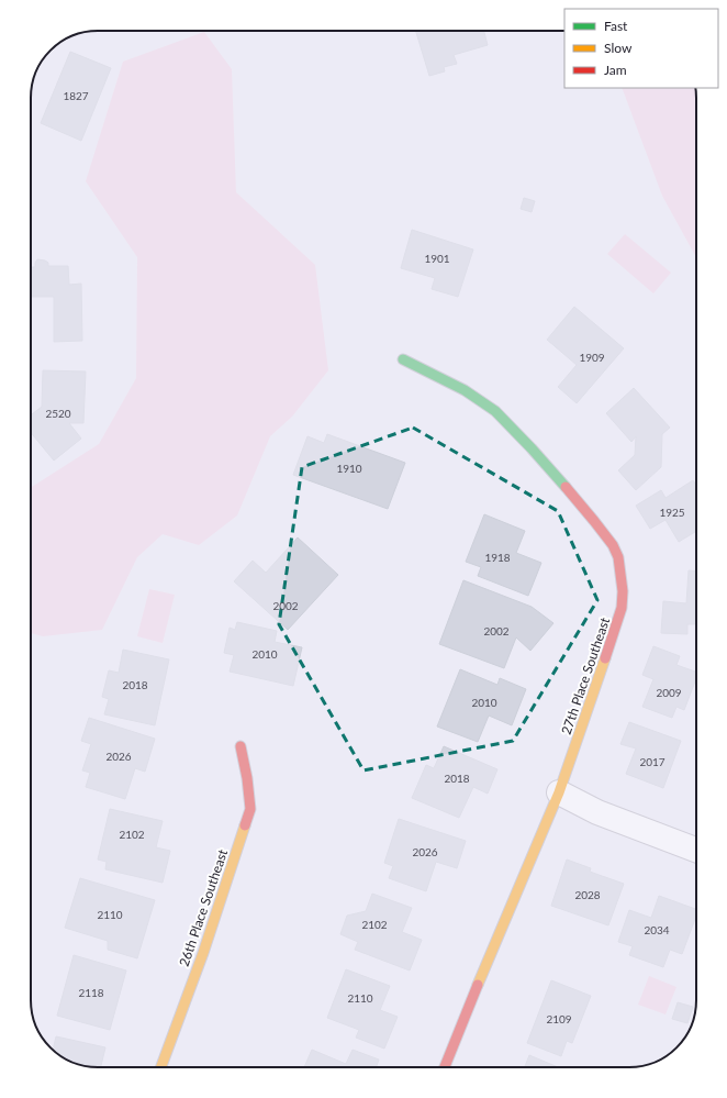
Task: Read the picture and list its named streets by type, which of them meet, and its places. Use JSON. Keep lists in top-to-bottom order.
{
  "streets": {
    "street": ["27th Place Southeast", "26th Place Southeast"]
  },
  "house_numbers": [
    "1827",
    "1901",
    "1909",
    "2520",
    "1910",
    "1925",
    "1918",
    "2002",
    "2002",
    "2010",
    "2018",
    "2009",
    "2010",
    "2026",
    "2017",
    "2018",
    "2102",
    "2026",
    "2028",
    "2110",
    "2102",
    "2034",
    "2118",
    "2110",
    "2109"
  ],
  "legend": ["Fast", "Slow", "Jam"]
}
